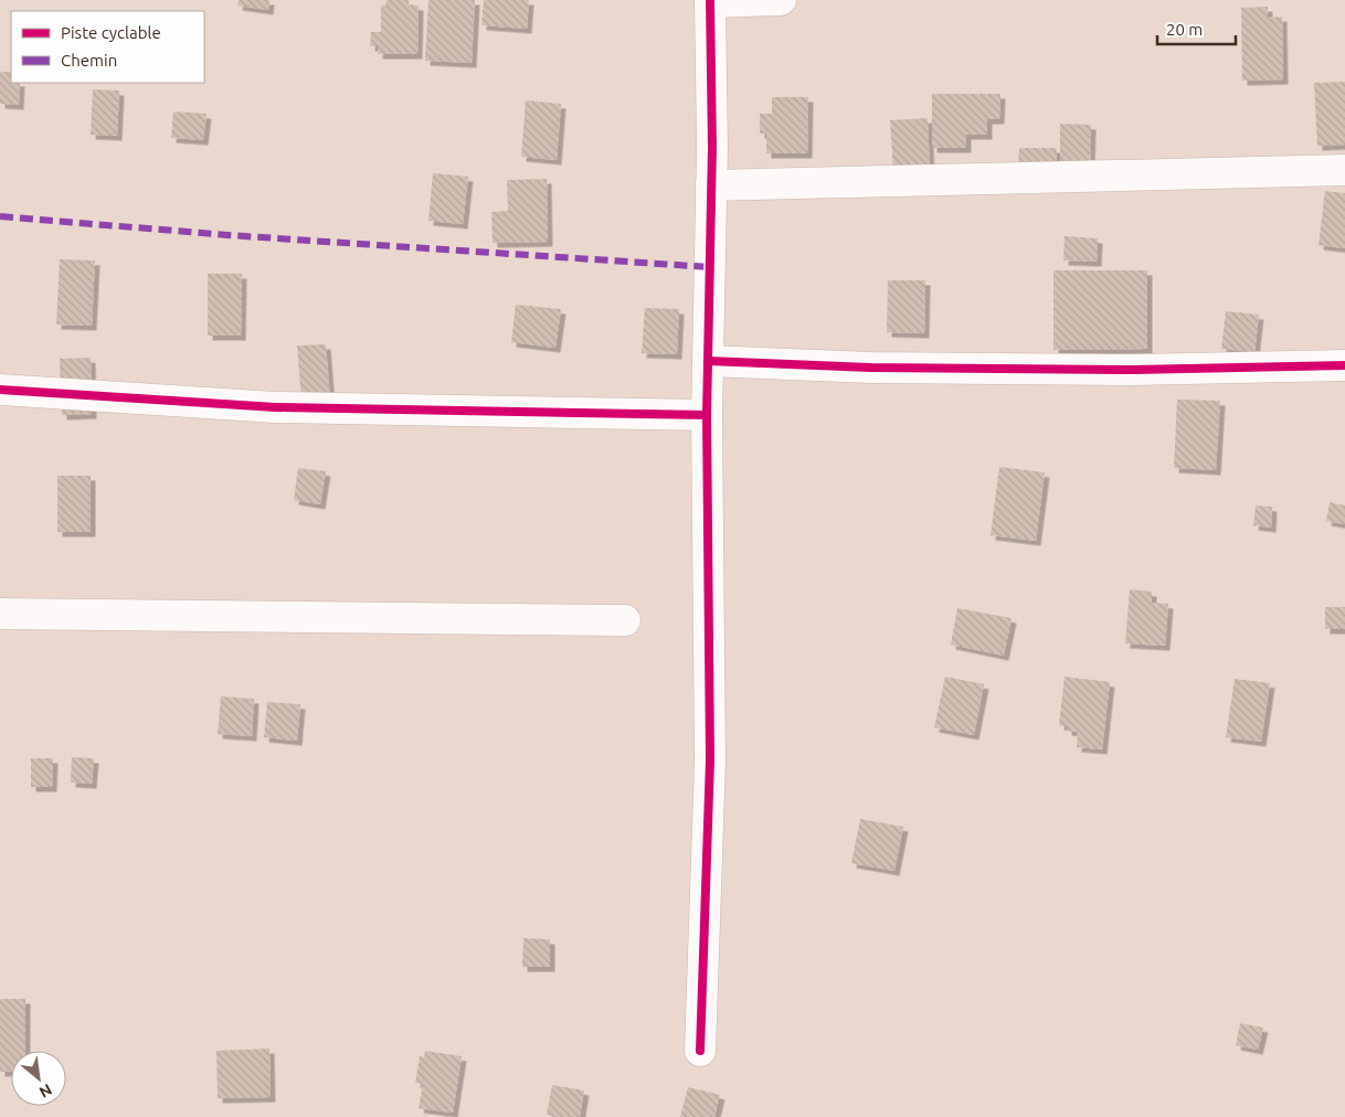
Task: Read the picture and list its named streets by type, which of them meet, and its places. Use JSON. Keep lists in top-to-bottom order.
{
  "legend": ["Piste cyclable", "Chemin"],
  "scale_bar": "20 m",
  "north": "bottom right"
}
